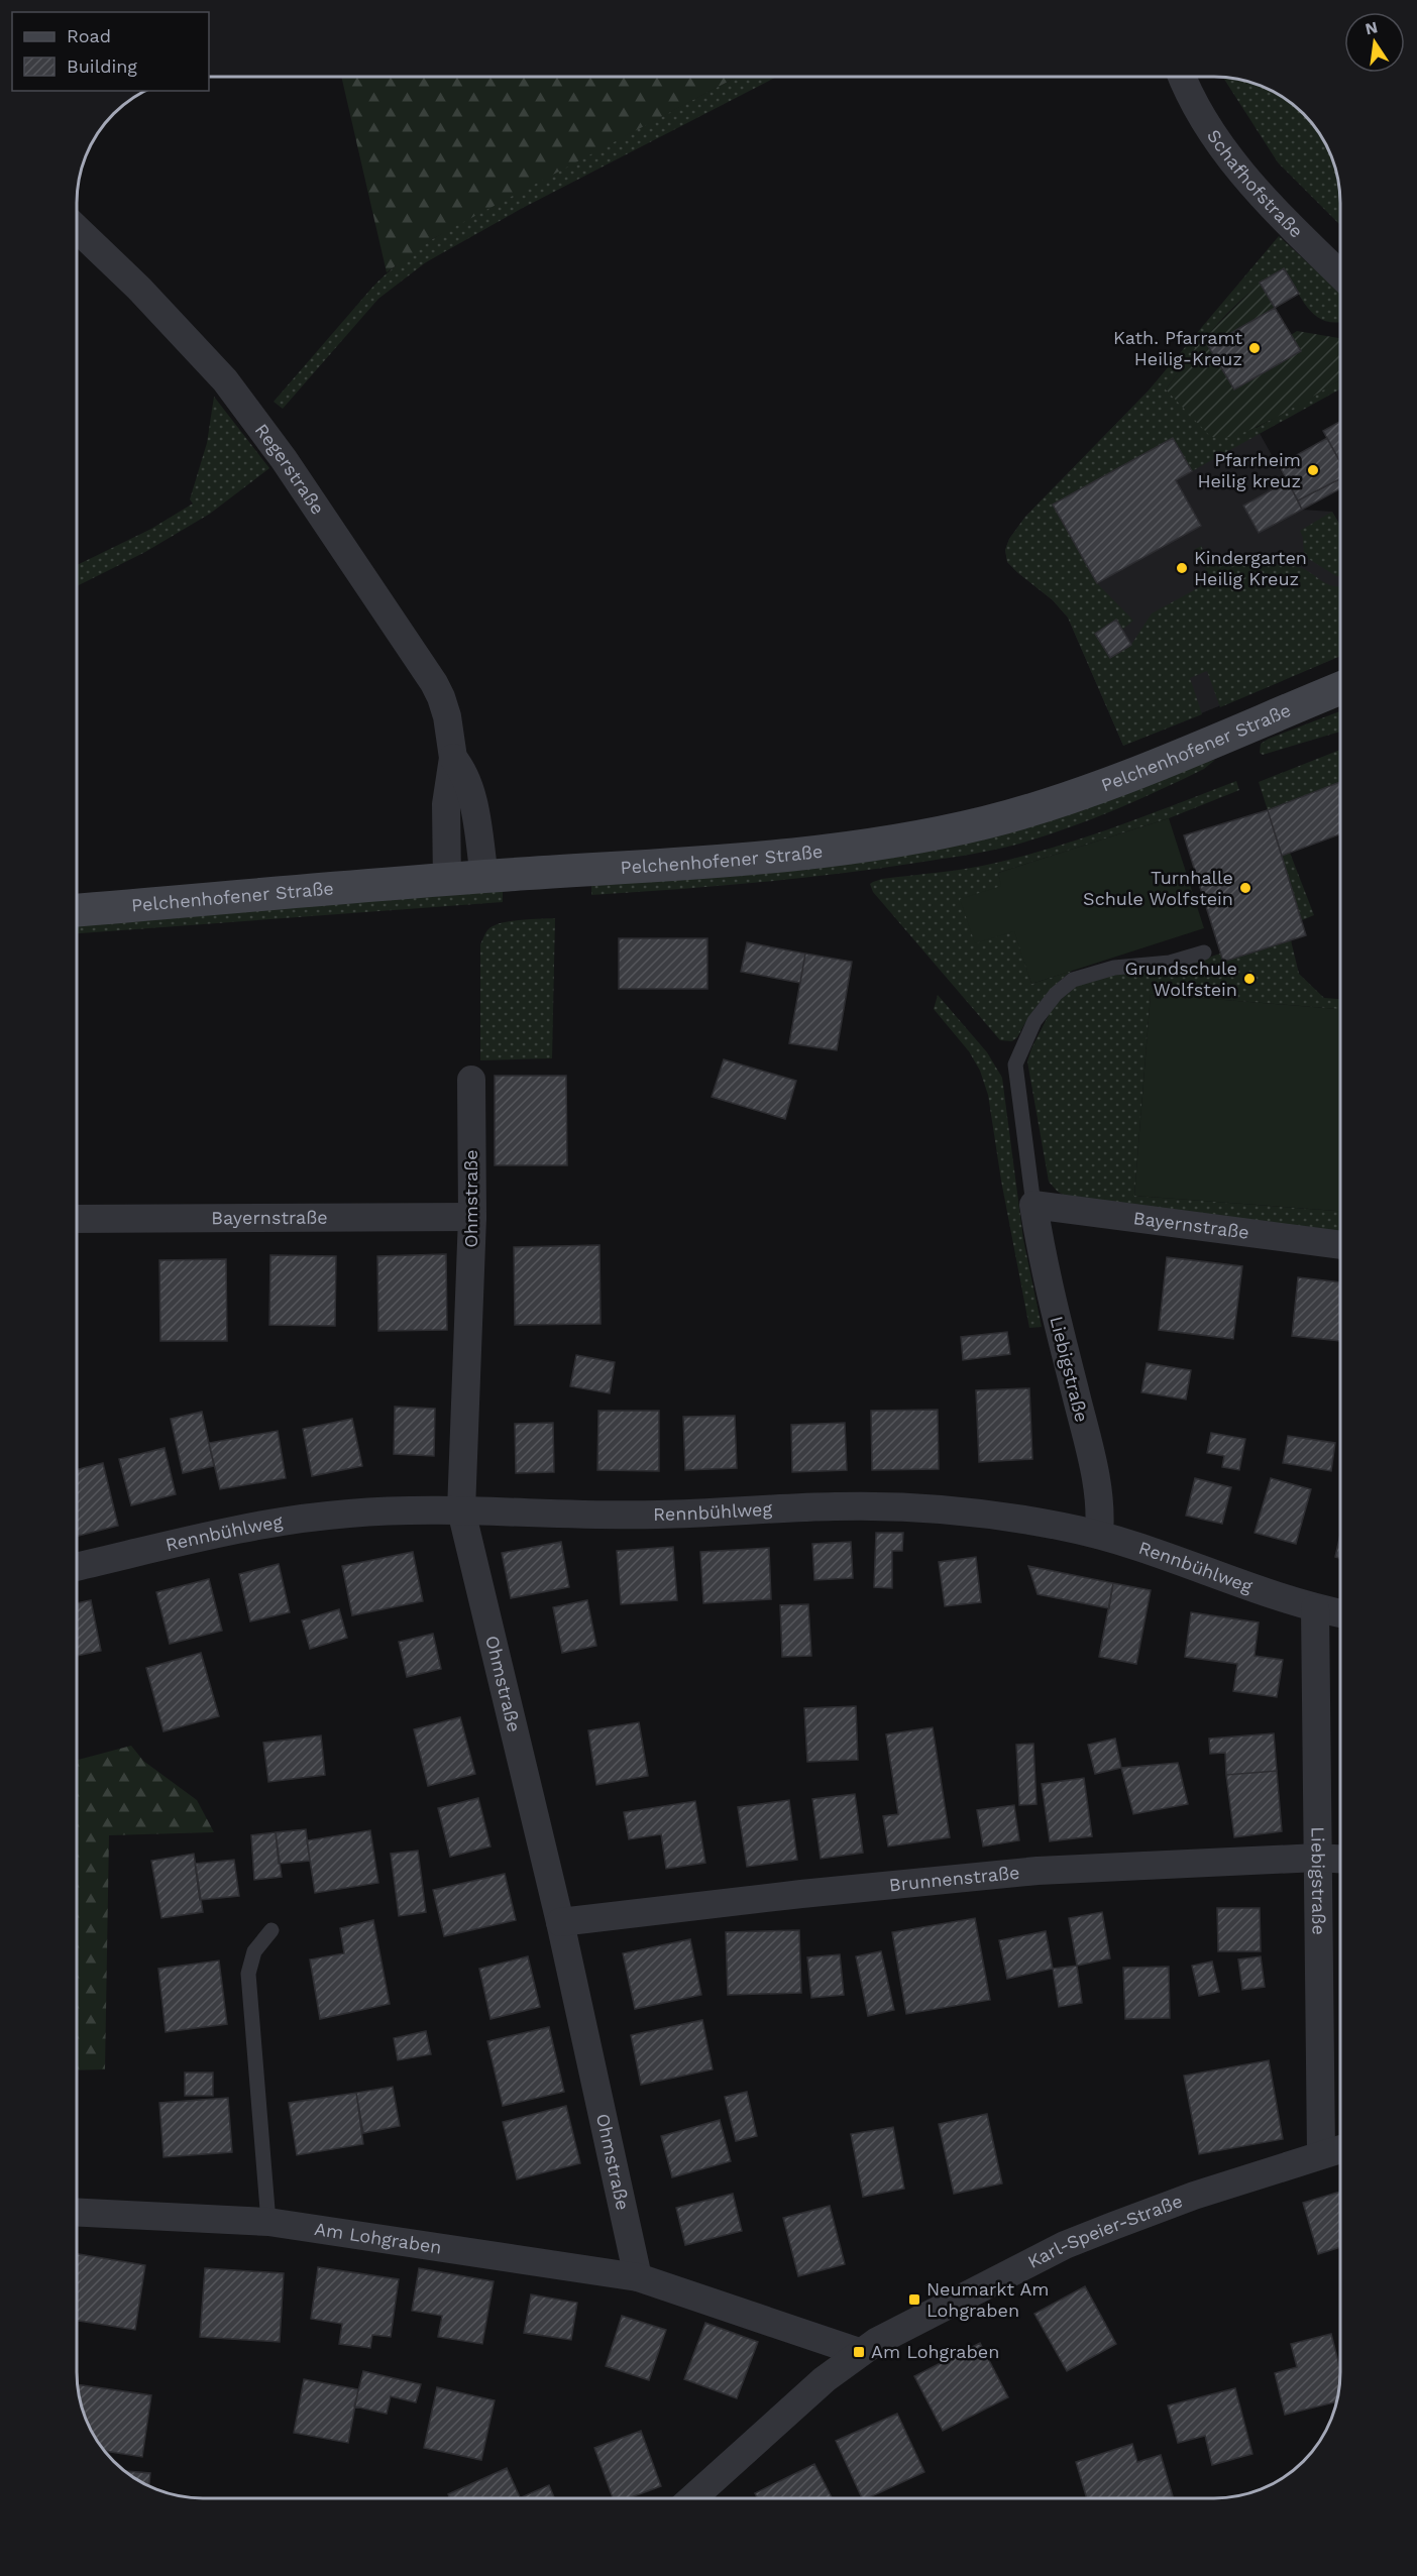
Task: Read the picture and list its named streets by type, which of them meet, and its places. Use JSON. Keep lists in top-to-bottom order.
{
  "streets": {
    "main road": ["Pelchenhofener Straße"],
    "street": [
      "Schafhofstraße",
      "Regerstraße",
      "Ohmstraße",
      "Bayernstraße",
      "Liebigstraße",
      "Rennbühlweg",
      "Brunnenstraße",
      "Karl-Speier-Straße",
      "Am Lohgraben"
    ]
  },
  "crossings": [
    ["Regerstraße", "Pelchenhofener Straße"],
    ["Ohmstraße", "Bayernstraße"],
    ["Ohmstraße", "Rennbühlweg"],
    ["Ohmstraße", "Brunnenstraße"],
    ["Ohmstraße", "Am Lohgraben"],
    ["Bayernstraße", "Liebigstraße"],
    ["Liebigstraße", "Rennbühlweg"],
    ["Liebigstraße", "Brunnenstraße"],
    ["Liebigstraße", "Karl-Speier-Straße"],
    ["Karl-Speier-Straße", "Am Lohgraben"]
  ],
  "places": {
    "other": [
      "Kath. Pfarramt Heilig-Kreuz",
      "Pfarrheim Heilig kreuz",
      "Kindergarten Heilig Kreuz",
      "Turnhalle Schule Wolfstein",
      "Grundschule Wolfstein"
    ],
    "transit": ["Neumarkt Am Lohgraben", "Am Lohgraben"]
  },
  "legend": ["Road", "Building"],
  "north": "top"
}
